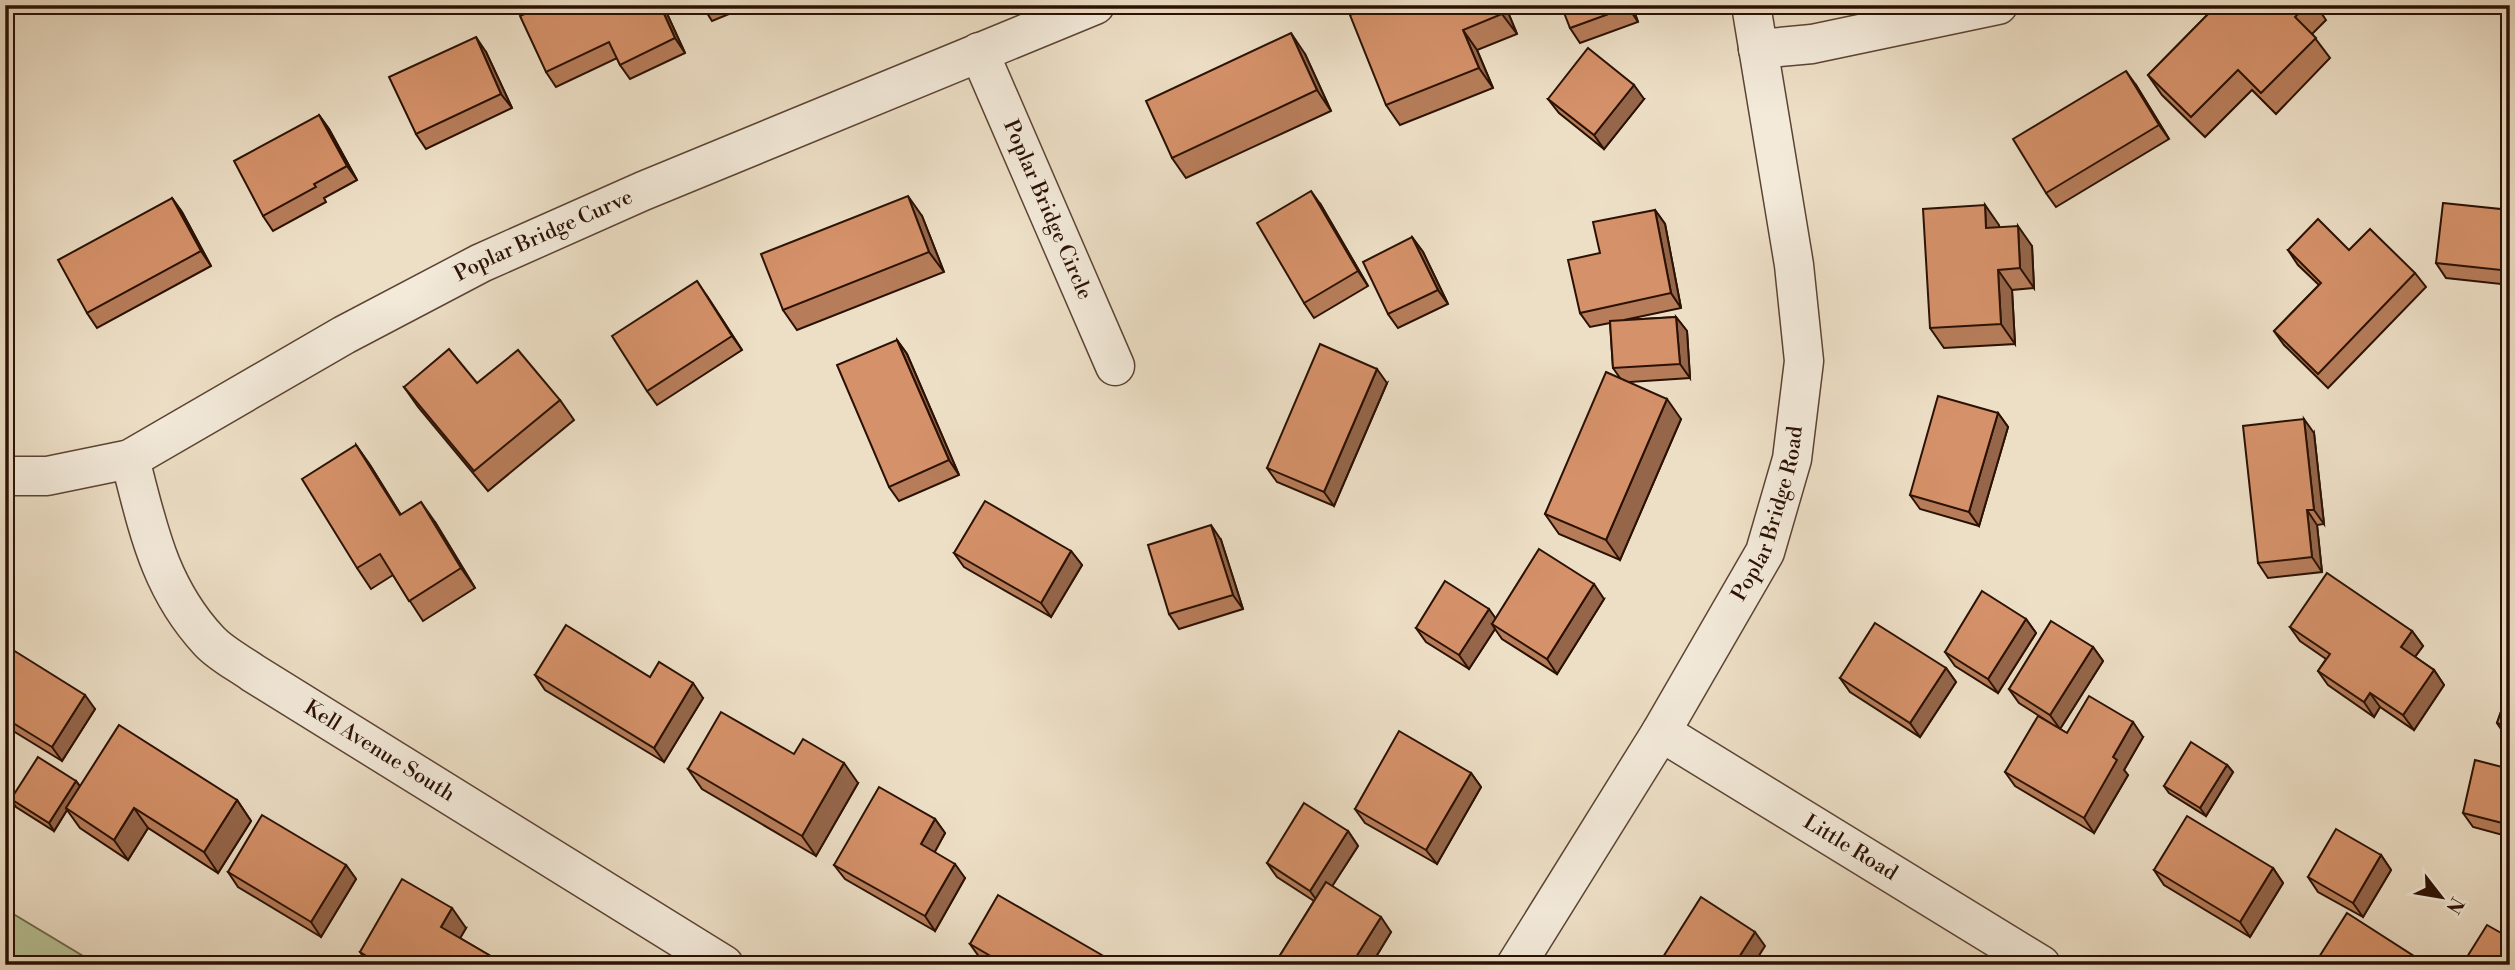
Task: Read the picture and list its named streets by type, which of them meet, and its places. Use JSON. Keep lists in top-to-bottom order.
{
  "streets": {
    "street": [
      "Poplar Bridge Circle",
      "Poplar Bridge Curve",
      "Poplar Bridge Road",
      "Kell Avenue South",
      "Little Road"
    ]
  },
  "crossings": [
    ["Poplar Bridge Circle", "Poplar Bridge Curve"],
    ["Poplar Bridge Curve", "Kell Avenue South"],
    ["Poplar Bridge Road", "Little Road"]
  ],
  "north": "bottom right"
}
